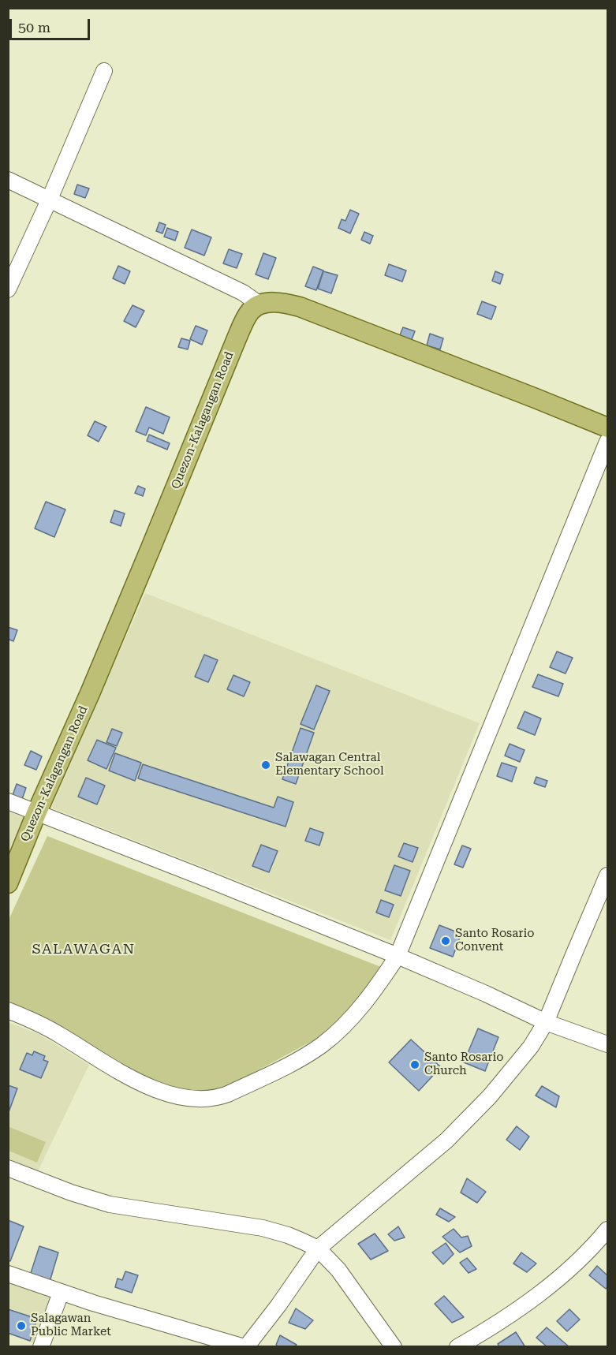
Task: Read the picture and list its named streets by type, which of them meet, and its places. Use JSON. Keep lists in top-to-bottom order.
{
  "streets": {
    "main road": ["Quezon-Kalagangan Road"]
  },
  "districts": ["SALAWAGAN"],
  "places": [
    "Salawagan Central Elementary School",
    "Santo Rosario Convent",
    "Santo Rosario Church",
    "Salagawan Public Market"
  ],
  "scale_bar": "50 m"
}
